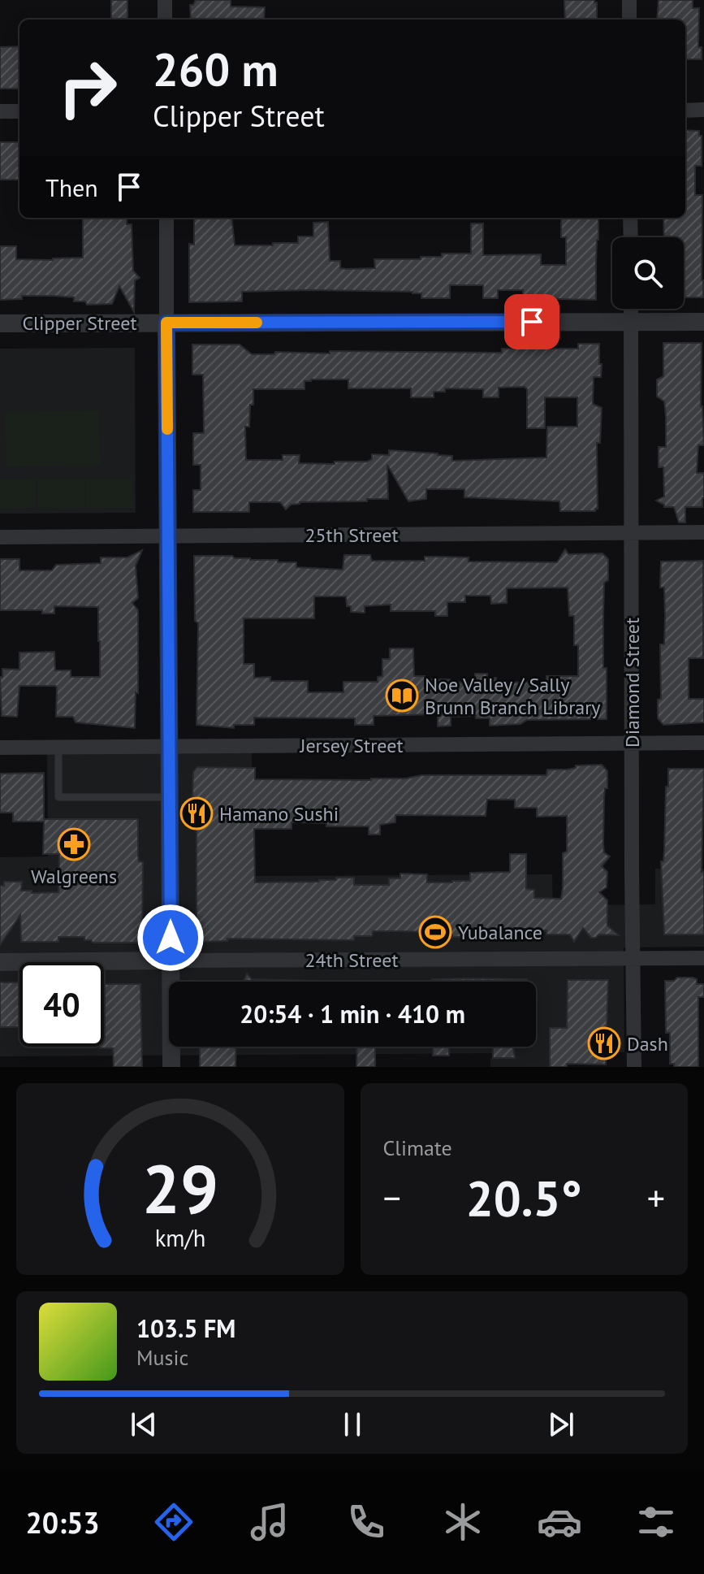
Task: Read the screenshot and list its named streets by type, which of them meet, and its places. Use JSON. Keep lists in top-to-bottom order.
{
  "streets": {
    "street": [
      "Clipper Street",
      "25th Street",
      "Diamond Street",
      "Jersey Street",
      "24th Street"
    ]
  },
  "crossings": [
    ["Clipper Street", "Diamond Street"],
    ["25th Street", "Diamond Street"],
    ["Diamond Street", "Jersey Street"],
    ["Diamond Street", "24th Street"]
  ],
  "places": {
    "library": ["Noe Valley / Sally Brunn Branch Library"],
    "restaurant": ["Hamano Sushi", "Dash"],
    "pharmacy": ["Walgreens"],
    "sports": ["Yubalance"]
  },
  "page": {
    "turn": ["260 m", "Clipper Street"],
    "then": "Then",
    "limit": "40",
    "trip": "20:54 · 1 min · 410 m",
    "tile": "Climate",
    "heat": ["−", "20.5°", "+"],
    "song": ["103.5 FM", "Music"],
    "tabs": "20:53",
    "gauge": ["29", "km/h"]
  }
}
